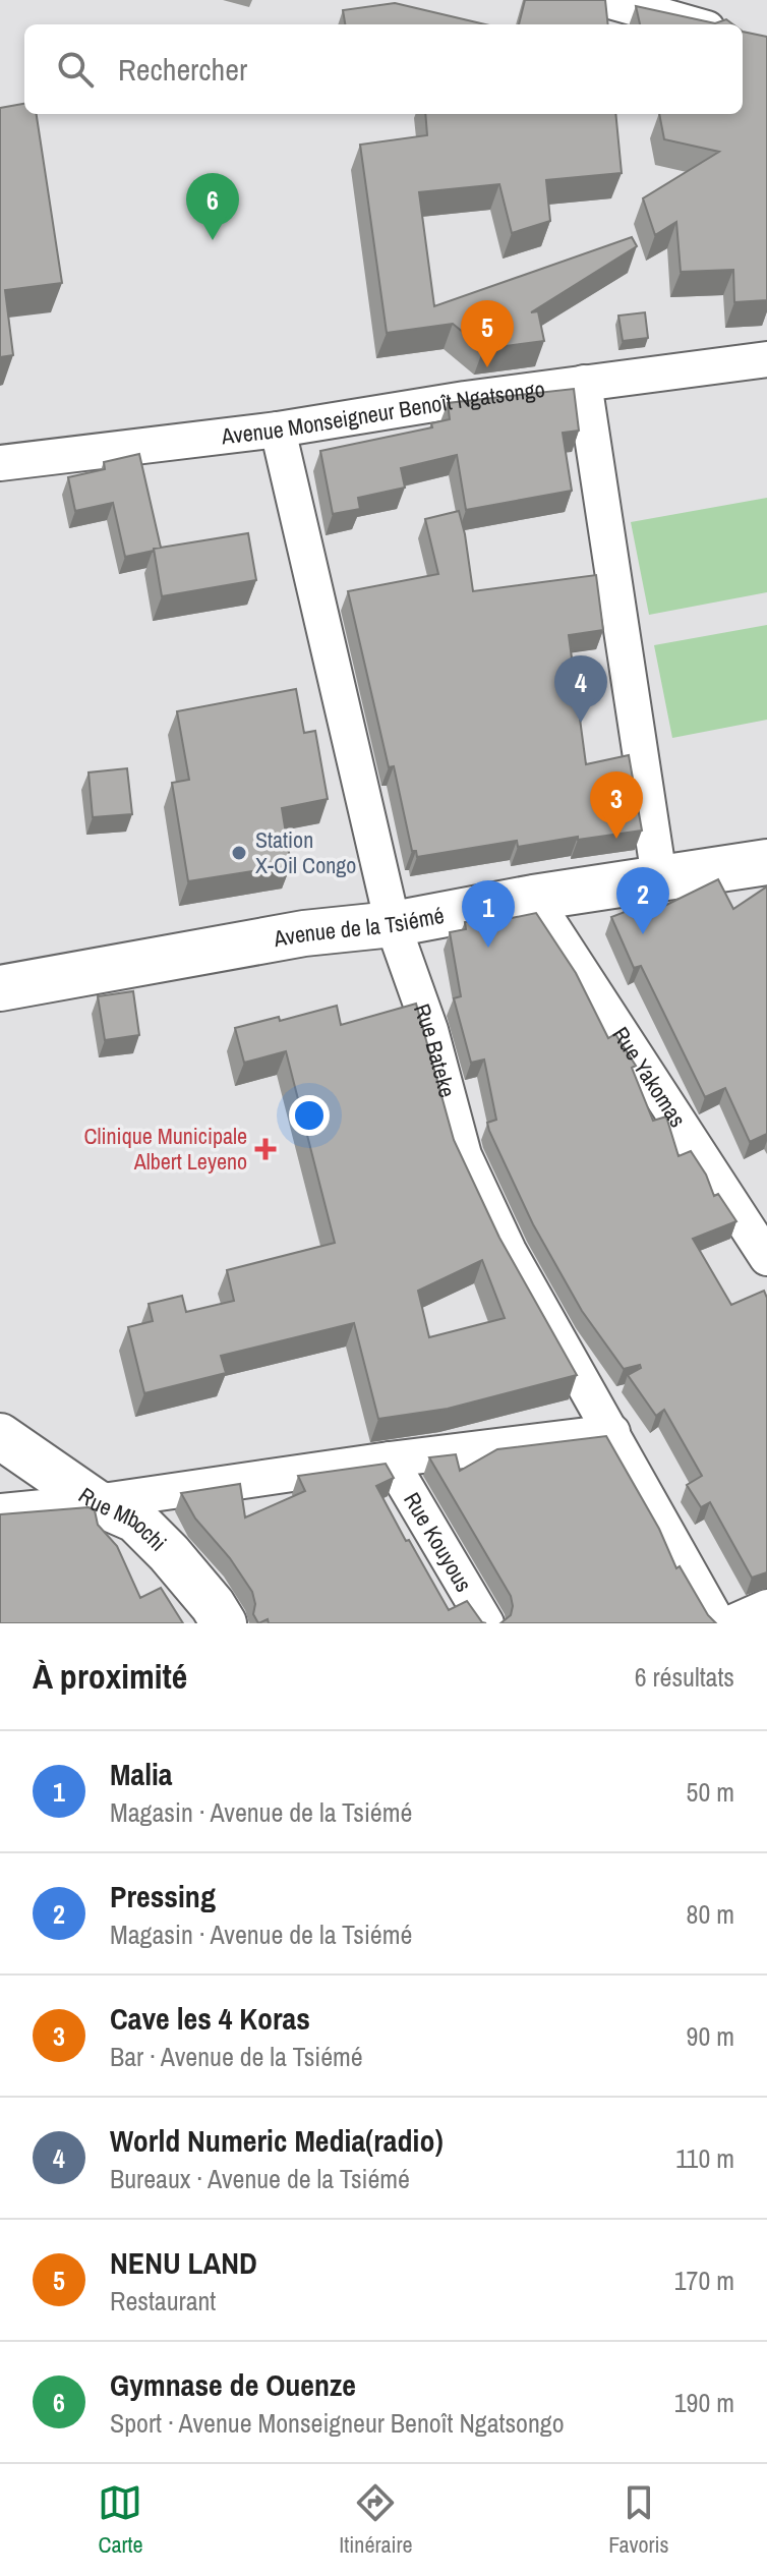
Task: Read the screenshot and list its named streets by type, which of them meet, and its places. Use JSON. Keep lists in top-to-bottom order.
{
  "streets": {
    "main road": ["Avenue de la Tsiémé", "Rue Mbochi"],
    "street": [
      "Avenue Monseigneur Benoît Ngatsongo",
      "Rue Bateke",
      "Rue Yakomas",
      "Rue Kouyous"
    ]
  },
  "crossings": [
    ["Avenue Monseigneur Benoît Ngatsongo", "Rue Bateke"],
    ["Avenue de la Tsiémé", "Rue Bateke"],
    ["Avenue de la Tsiémé", "Rue Yakomas"]
  ],
  "places": {
    "other": ["Station X-Oil Congo"],
    "health": ["Clinique Municipale Albert Leyeno"]
  },
  "page": {
    "search": "Rechercher",
    "pins": [
      "6",
      "5",
      "4",
      "3",
      "2",
      "1"
    ],
    "heading": ["À proximité", "6 résultats"],
    "list": [
      {
        "mark": "1",
        "name": "Malia",
        "note": "Magasin · Avenue de la Tsiémé",
        "value": "50 m"
      },
      {
        "mark": "2",
        "name": "Pressing",
        "note": "Magasin · Avenue de la Tsiémé",
        "value": "80 m"
      },
      {
        "mark": "3",
        "name": "Cave les 4 Koras",
        "note": "Bar · Avenue de la Tsiémé",
        "value": "90 m"
      },
      {
        "mark": "4",
        "name": "World Numeric Media(radio)",
        "note": "Bureaux · Avenue de la Tsiémé",
        "value": "110 m"
      },
      {
        "mark": "5",
        "name": "NENU LAND",
        "note": "Restaurant",
        "value": "170 m"
      },
      {
        "mark": "6",
        "name": "Gymnase de Ouenze",
        "note": "Sport · Avenue Monseigneur Benoît Ngatsongo",
        "value": "190 m"
      }
    ],
    "nav": ["Carte", "Itinéraire", "Favoris"]
  }
}
